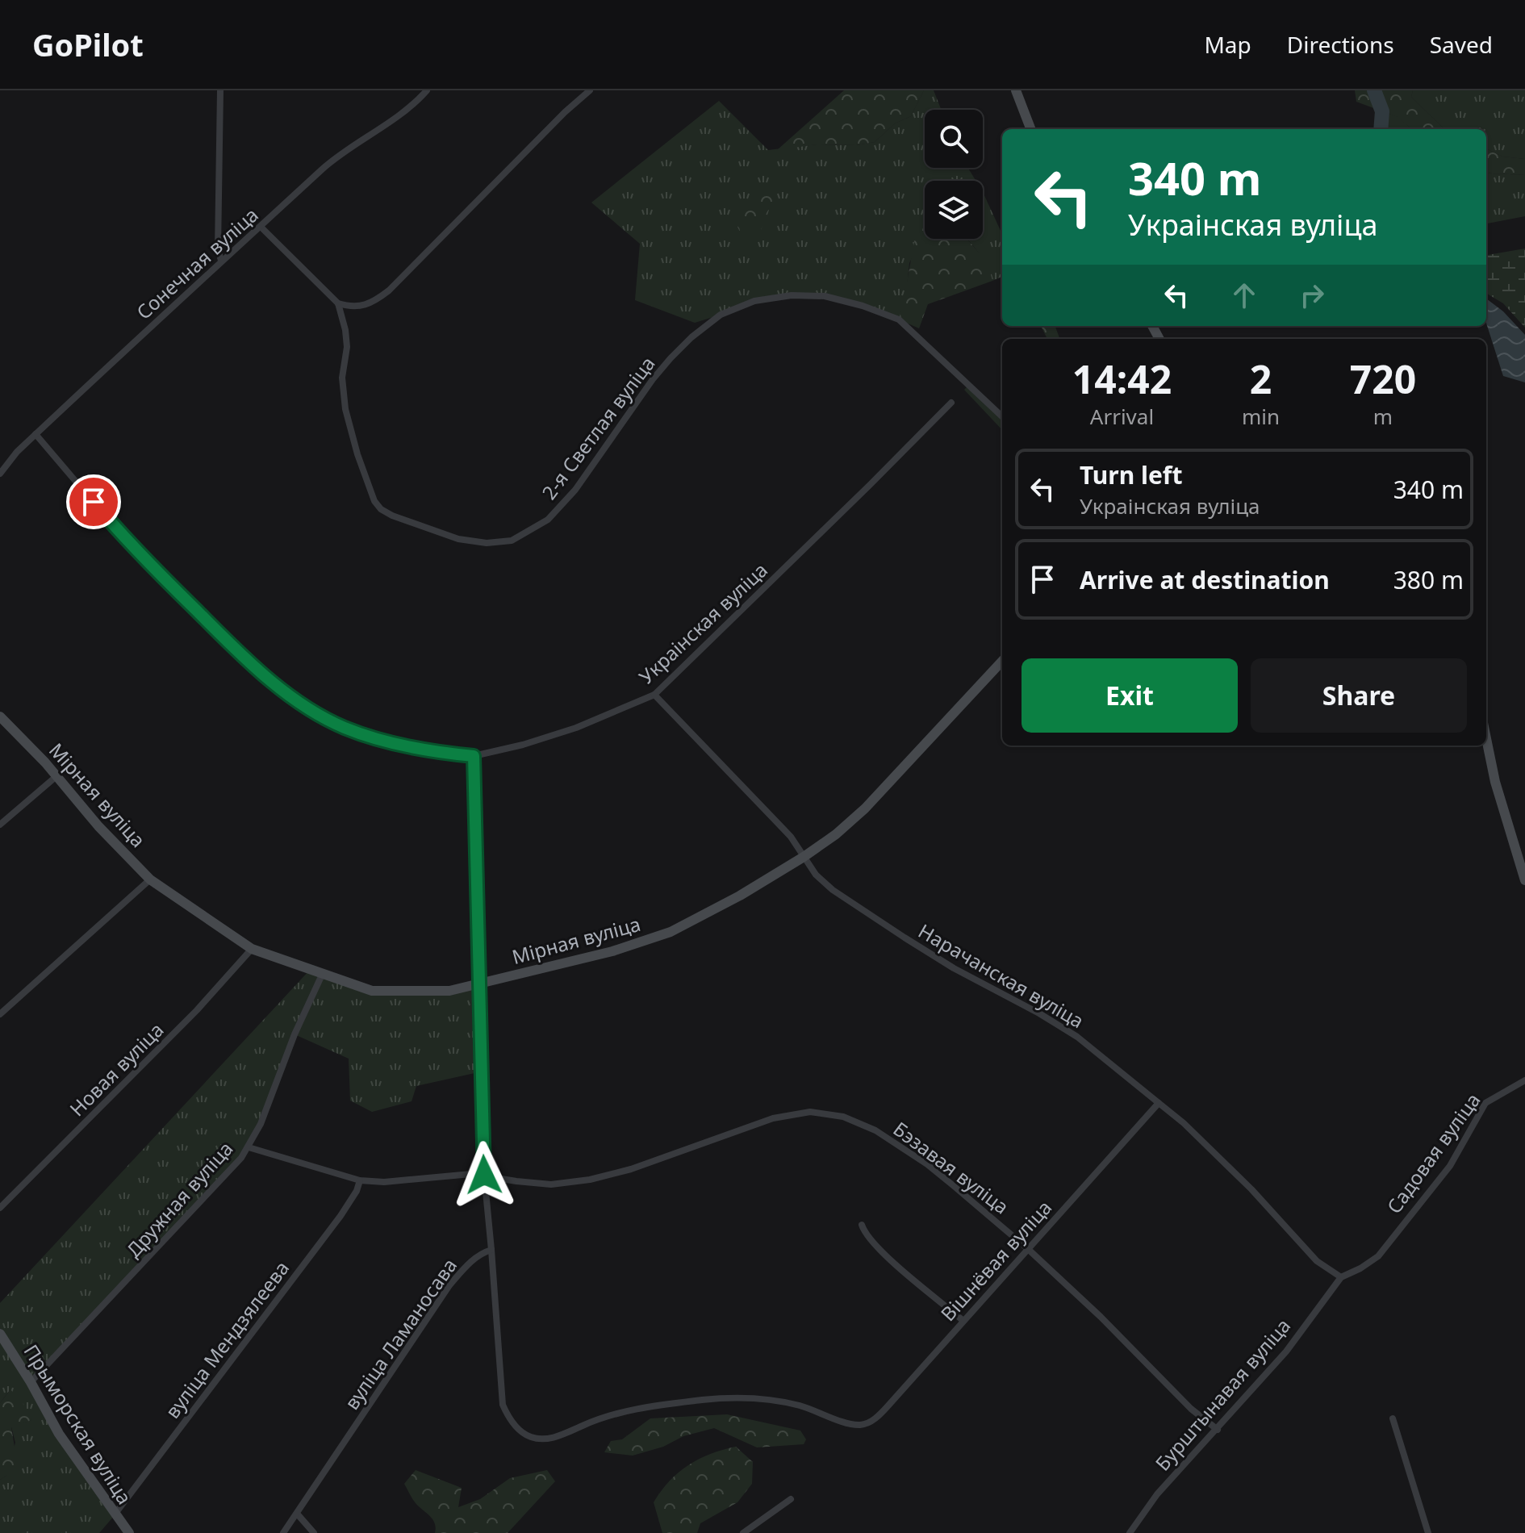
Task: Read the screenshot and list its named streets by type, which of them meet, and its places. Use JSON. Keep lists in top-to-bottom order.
{
  "streets": {
    "street": [
      "Сонечная вуліца",
      "2-я Светлая вуліца",
      "Украінская вуліца",
      "Мірная вуліца",
      "Нарачанская вуліца",
      "Новая вуліца",
      "Садовая вуліца",
      "Бэзавая вуліца",
      "Дружная вуліца",
      "Вішнёвая вуліца",
      "вуліца Ламаносава",
      "вуліца Мендзялеева",
      "Бурштынавая вуліца",
      "Прыморская вуліца"
    ]
  },
  "crossings": [
    ["Сонечная вуліца", "Украінская вуліца"],
    ["Украінская вуліца", "Нарачанская вуліца"],
    ["Мірная вуліца", "Нарачанская вуліца"],
    ["Мірная вуліца", "Новая вуліца"],
    ["Мірная вуліца", "Дружная вуліца"],
    ["Нарачанская вуліца", "Садовая вуліца"],
    ["Нарачанская вуліца", "Вішнёвая вуліца"],
    ["Нарачанская вуліца", "Бурштынавая вуліца"],
    ["Садовая вуліца", "Бурштынавая вуліца"],
    ["Бэзавая вуліца", "Дружная вуліца"],
    ["Бэзавая вуліца", "Вішнёвая вуліца"],
    ["Бэзавая вуліца", "вуліца Мендзялеева"],
    ["Бэзавая вуліца", "Бурштынавая вуліца"],
    ["Дружная вуліца", "Прыморская вуліца"],
    ["Вішнёвая вуліца", "вуліца Ламаносава"],
    ["вуліца Мендзялеева", "Прыморская вуліца"]
  ],
  "page": {
    "header": "GoPilot",
    "nav": ["Map", "Directions", "Saved"],
    "turn": ["340 m", "Украінская вуліца"],
    "eta": [
      "14:42",
      "Arrival",
      "2",
      "min",
      "720",
      "m"
    ],
    "list": [
      {
        "name": "Turn left",
        "note": "Украінская вуліца",
        "value": "340 m"
      },
      {
        "name": "Arrive at destination",
        "value": "380 m"
      }
    ],
    "buttons": ["Exit", "Share"]
  }
}
